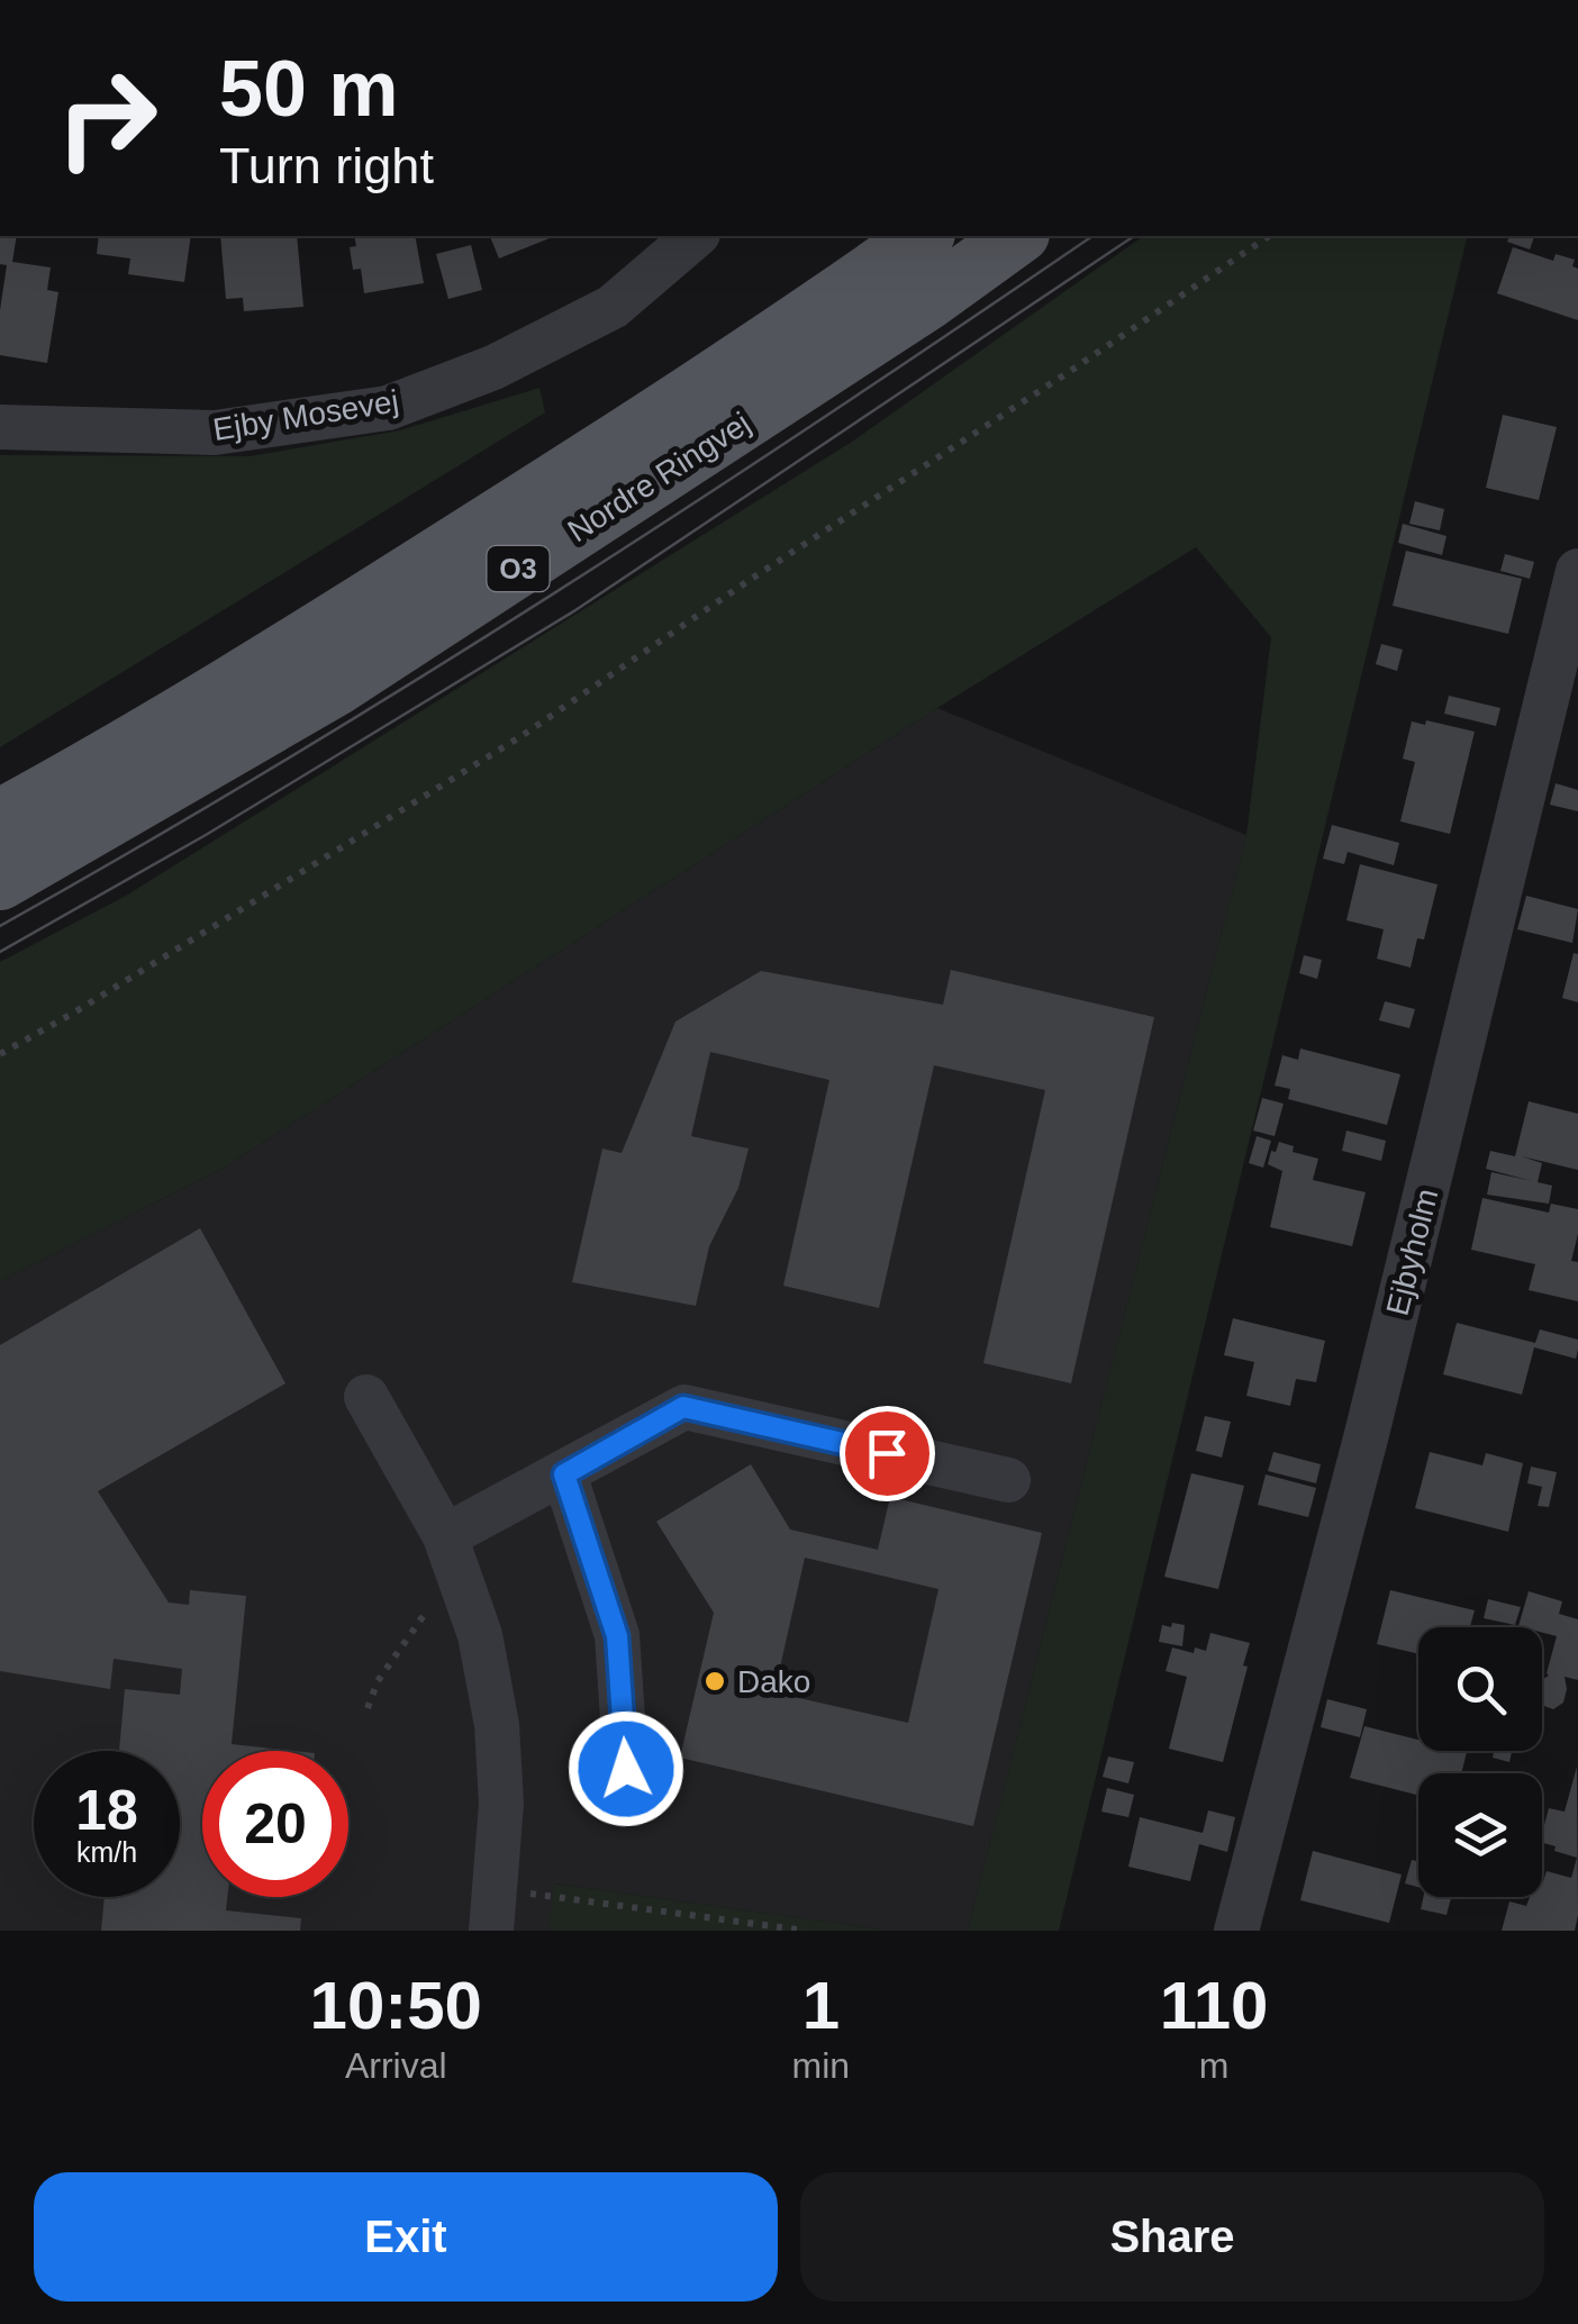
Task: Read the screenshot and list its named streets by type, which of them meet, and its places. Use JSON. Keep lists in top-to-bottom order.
{
  "streets": {
    "main road": ["Nordre Ringvej", "O3"],
    "street": ["Ejby Mosevej", "Ejbyholm"]
  },
  "places": ["Dako"],
  "page": {
    "turn": ["50 m", "Turn right"],
    "speed": "18 km/h",
    "limit": "20",
    "eta": [
      "10:50",
      "Arrival",
      "1",
      "min",
      "110",
      "m"
    ],
    "buttons": ["Exit", "Share"]
  }
}
